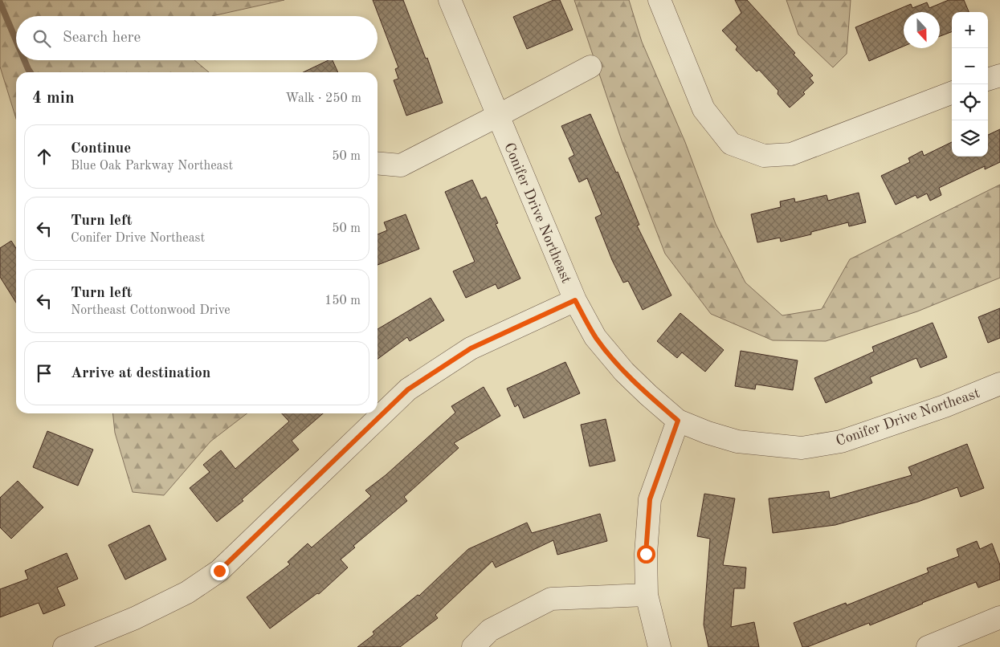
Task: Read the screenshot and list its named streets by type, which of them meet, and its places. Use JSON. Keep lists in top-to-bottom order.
{
  "streets": {
    "street": ["Conifer Drive Northeast"]
  },
  "north": "bottom",
  "page": {
    "map_buttons": ["+", "−"],
    "search": "Search here",
    "heading": ["4 min", "Walk · 250 m"],
    "list": [
      ["Continue", "Blue Oak Parkway Northeast", "50 m"],
      ["Turn left", "Conifer Drive Northeast", "50 m"],
      ["Turn left", "Northeast Cottonwood Drive", "150 m"],
      "Arrive at destination"
    ]
  }
}
